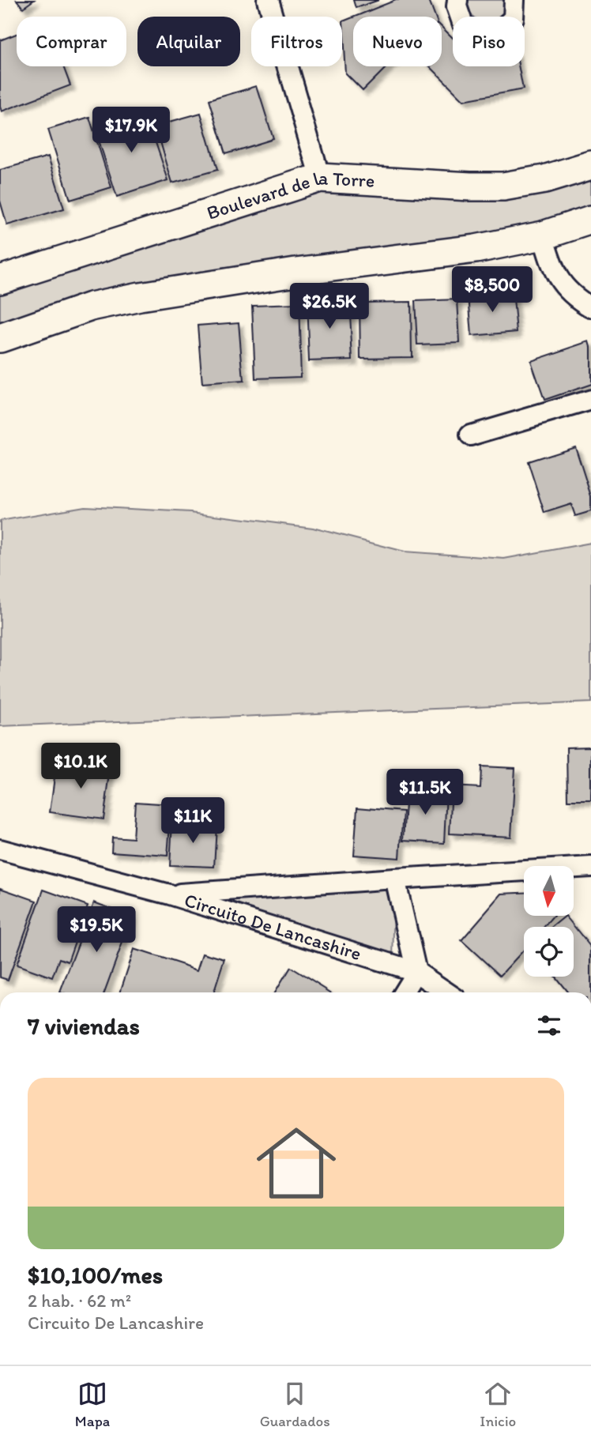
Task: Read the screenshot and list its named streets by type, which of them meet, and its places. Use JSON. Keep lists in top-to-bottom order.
{
  "streets": {
    "street": ["Boulevard de la Torre", "Circuito De Lancashire"]
  },
  "north": "bottom",
  "page": {
    "chip": [
      "Comprar",
      "Alquilar",
      "Filtros",
      "Nuevo",
      "Piso"
    ],
    "price": [
      "$17.9K",
      "$8,500",
      "$26.5K",
      "$10.1K",
      "$11.5K",
      "$11K",
      "$19.5K"
    ],
    "heading": "7 viviendas",
    "list": [
      {
        "name": "$10,100/mes",
        "note": "2 hab. · 62 m² · Circuito De Lancashire"
      }
    ],
    "tabs": ["Mapa", "Guardados", "Inicio"]
  }
}
